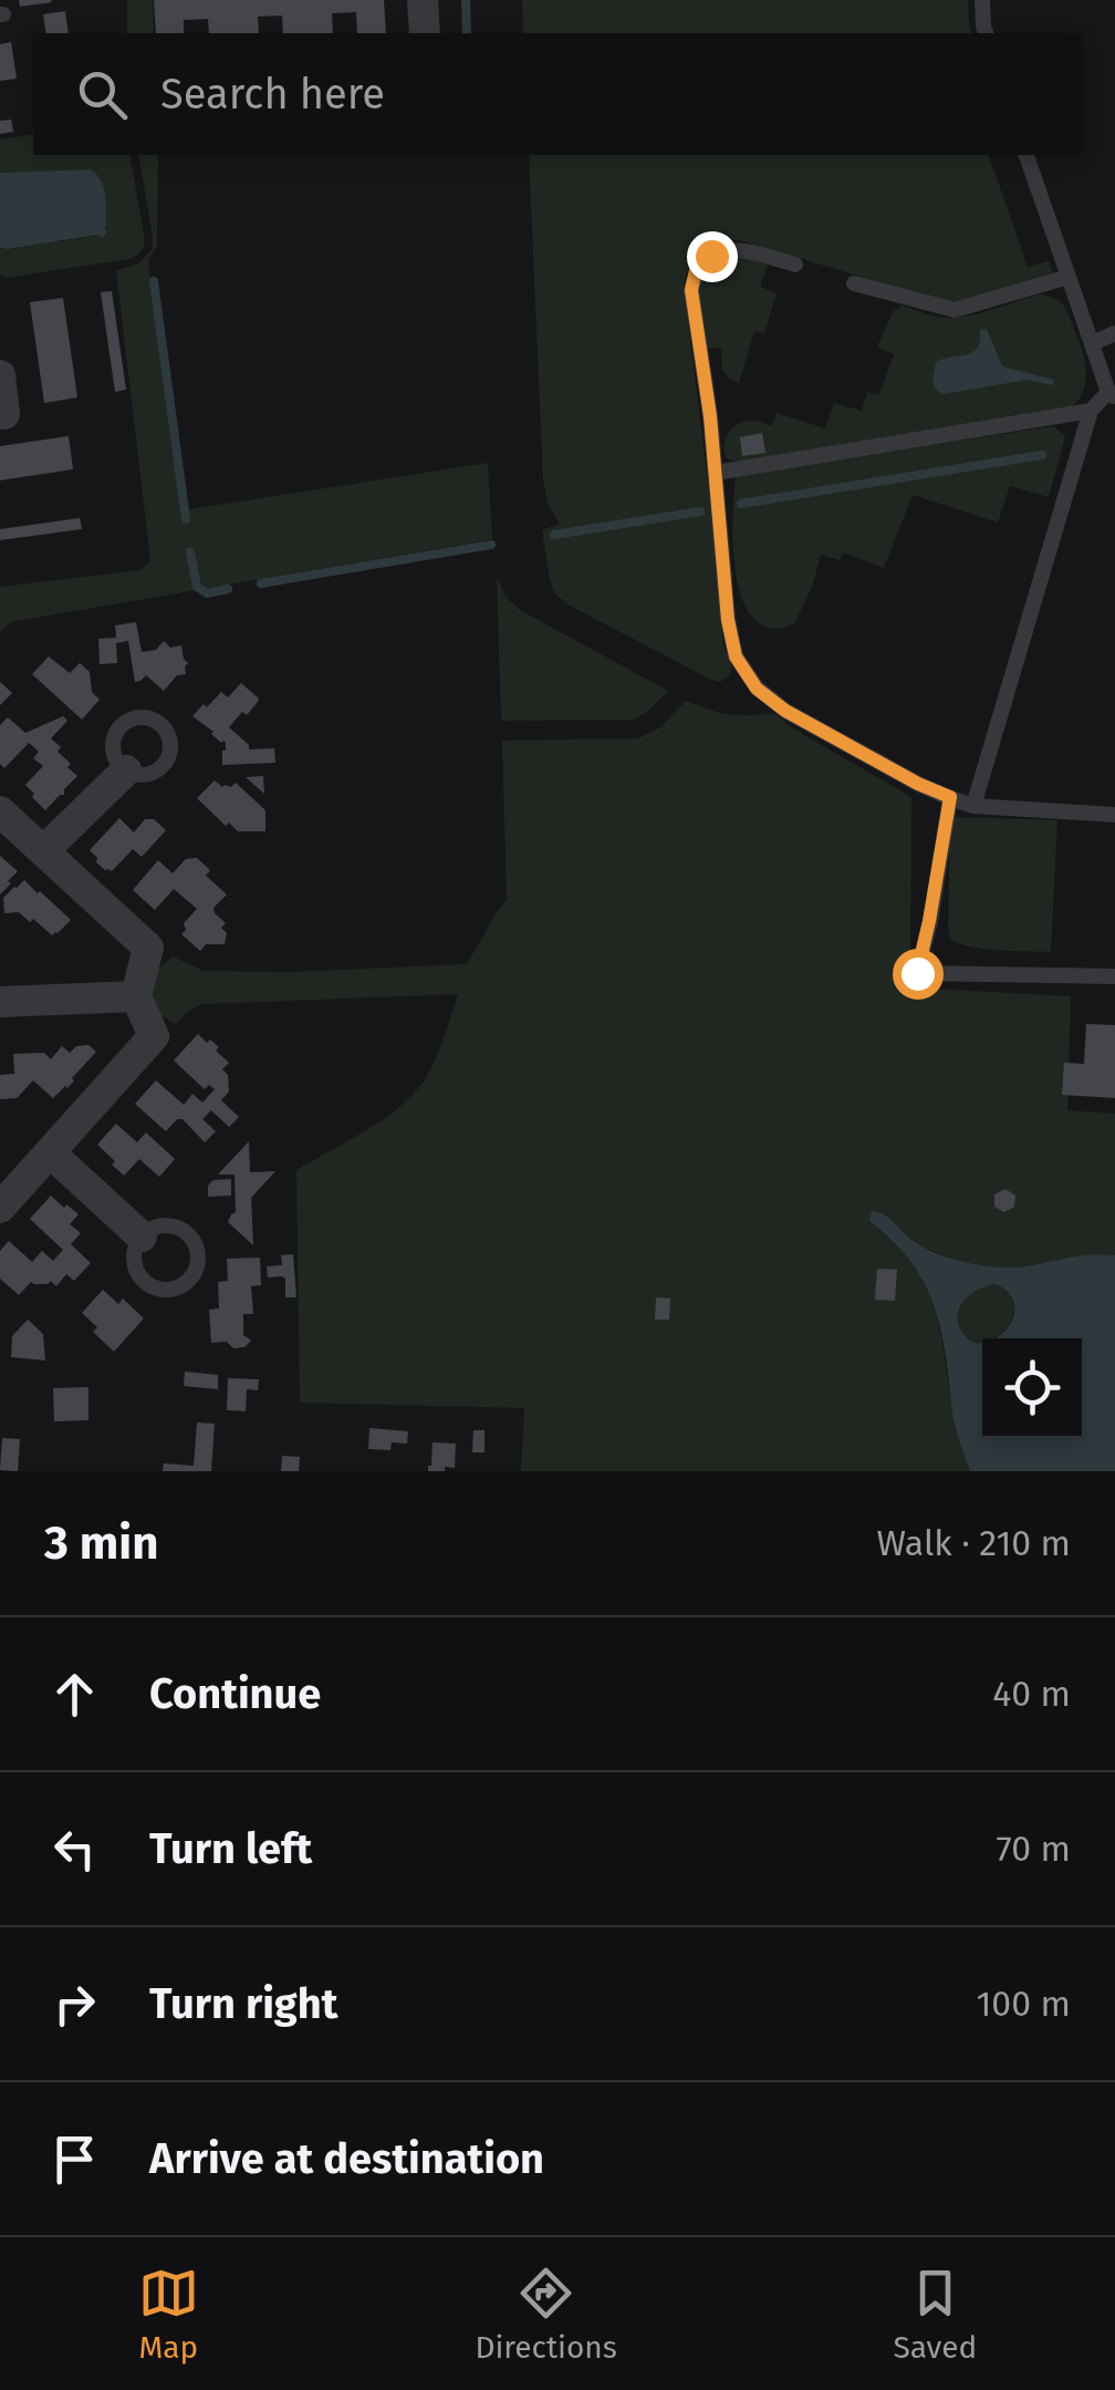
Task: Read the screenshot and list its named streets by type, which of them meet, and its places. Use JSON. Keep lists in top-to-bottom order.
{
  "page": {
    "search": "Search here",
    "heading": ["3 min", "Walk · 210 m"],
    "list": [
      ["Continue", "40 m"],
      ["Turn left", "70 m"],
      ["Turn right", "100 m"],
      "Arrive at destination"
    ],
    "nav": ["Map", "Directions", "Saved"]
  }
}
